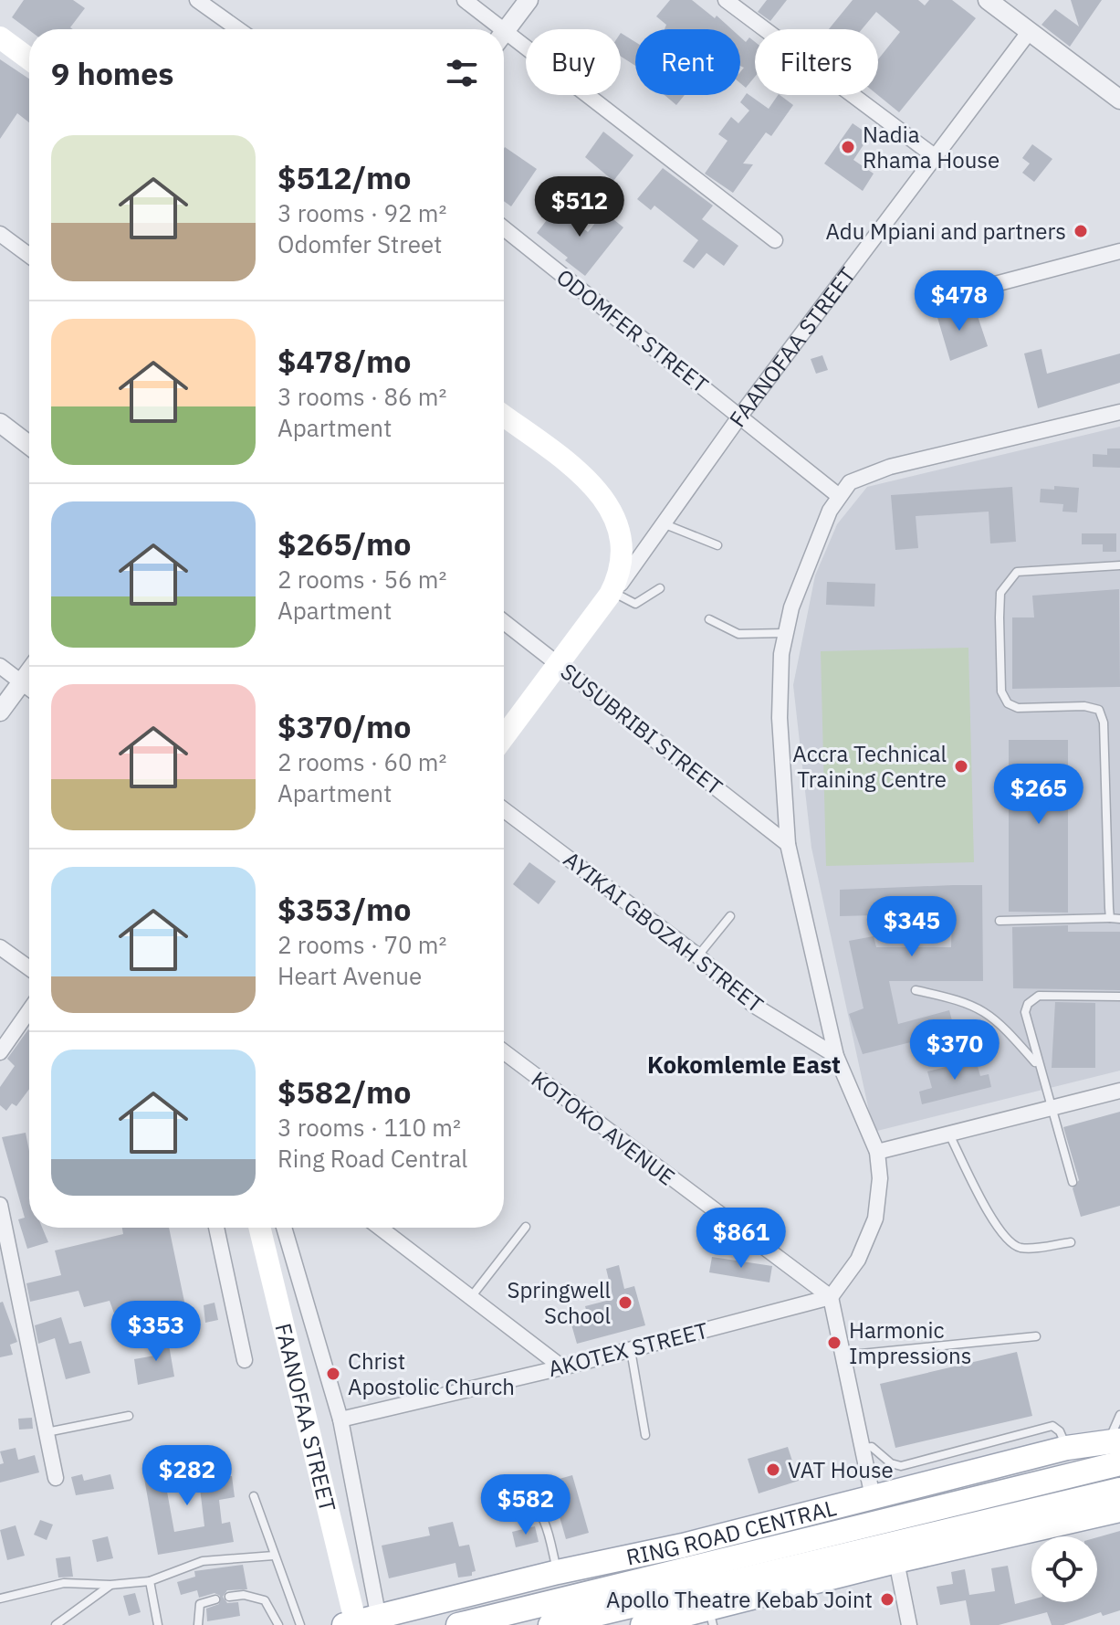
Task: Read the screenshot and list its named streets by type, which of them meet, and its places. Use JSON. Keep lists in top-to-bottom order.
{
  "streets": {
    "main road": ["FAANOFAA STREET", "RING ROAD CENTRAL"],
    "street": [
      "ODOMFER STREET",
      "SUSUBRIBI STREET",
      "AYIKAI GBOZAH STREET",
      "KOTOKO AVENUE",
      "AKOTEX STREET"
    ]
  },
  "crossings": [
    ["ODOMFER STREET", "FAANOFAA STREET"],
    ["FAANOFAA STREET", "SUSUBRIBI STREET"],
    ["FAANOFAA STREET", "RING ROAD CENTRAL"],
    ["KOTOKO AVENUE", "AKOTEX STREET"]
  ],
  "districts": ["Kokomlemle East"],
  "places": [
    "Nadia Rhama House",
    "Adu Mpiani and partners",
    "Accra Technical Training Centre",
    "Springwell School",
    "Harmonic Impressions",
    "Christ Apostolic Church",
    "VAT House",
    "Apollo Theatre Kebab Joint"
  ],
  "page": {
    "chip": ["Buy", "Rent", "Filters"],
    "heading": "9 homes",
    "list": [
      {
        "name": "$512/mo",
        "note": "3 rooms · 92 m² · Odomfer Street"
      },
      {
        "name": "$478/mo",
        "note": "3 rooms · 86 m² · Apartment"
      },
      {
        "name": "$265/mo",
        "note": "2 rooms · 56 m² · Apartment"
      },
      {
        "name": "$370/mo",
        "note": "2 rooms · 60 m² · Apartment"
      },
      {
        "name": "$353/mo",
        "note": "2 rooms · 70 m² · Heart Avenue"
      },
      {
        "name": "$582/mo",
        "note": "3 rooms · 110 m² · Ring Road Central"
      }
    ],
    "price": [
      "$512",
      "$478",
      "$265",
      "$345",
      "$370",
      "$861",
      "$353",
      "$282",
      "$582"
    ]
  }
}
